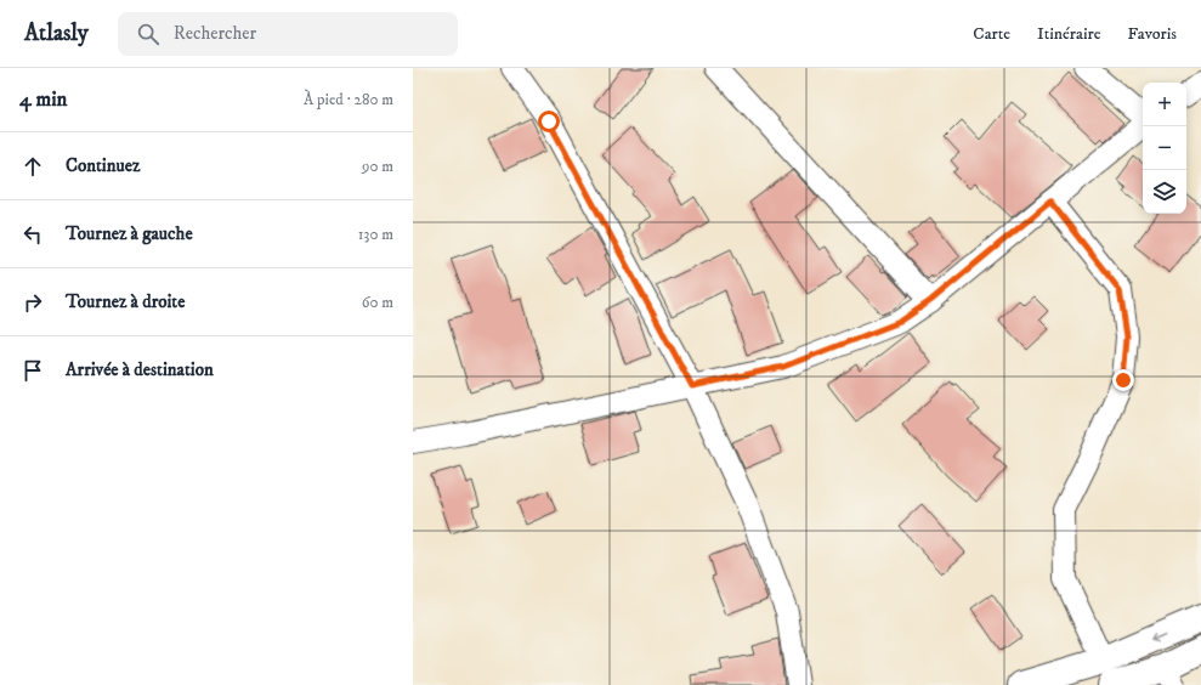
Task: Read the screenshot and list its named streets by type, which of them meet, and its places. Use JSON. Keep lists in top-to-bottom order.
{
  "page": {
    "header": "Atlasly",
    "search": "Rechercher",
    "nav": ["Carte", "Itinéraire", "Favoris"],
    "heading": ["4 min", "À pied · 280 m"],
    "map_buttons": ["+", "−"],
    "list": [
      ["Continuez", "90 m"],
      ["Tournez à gauche", "130 m"],
      ["Tournez à droite", "60 m"],
      "Arrivée à destination"
    ]
  }
}
